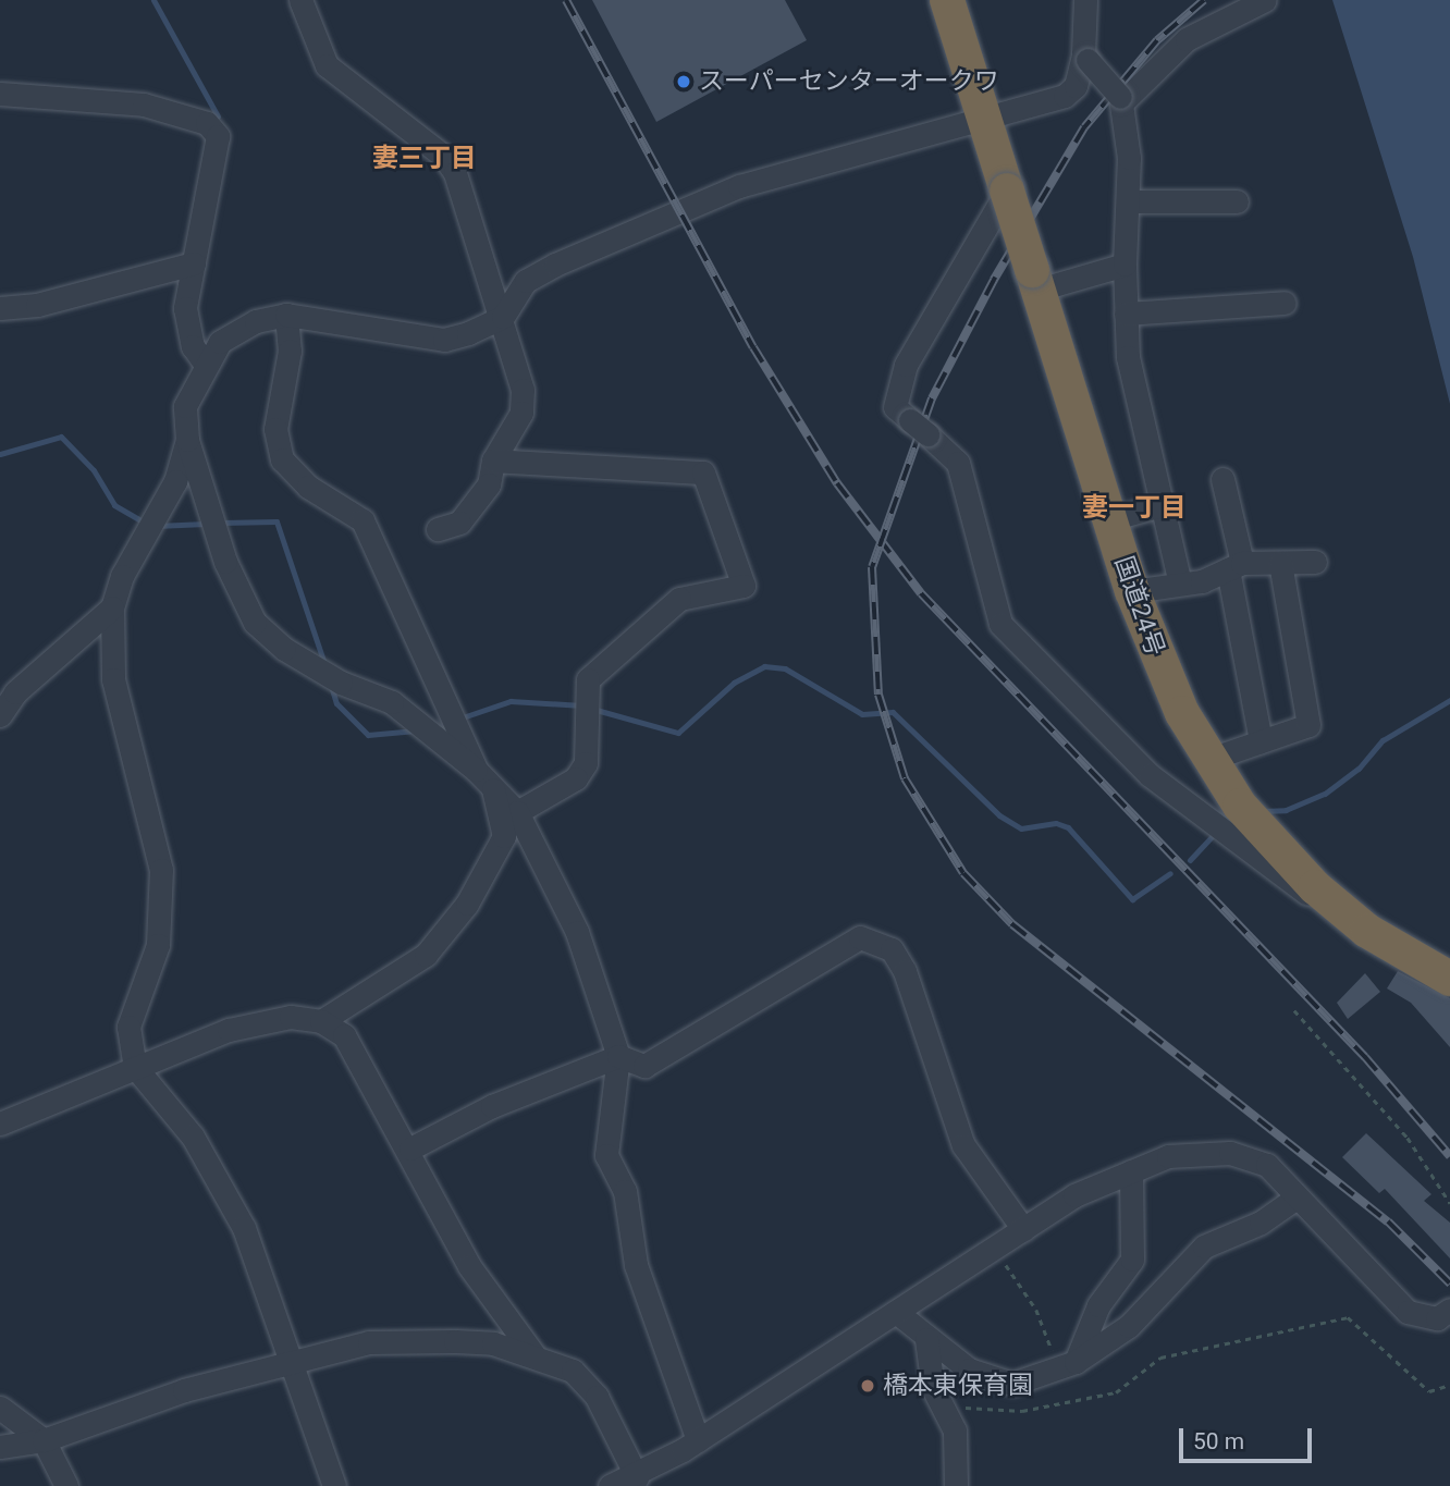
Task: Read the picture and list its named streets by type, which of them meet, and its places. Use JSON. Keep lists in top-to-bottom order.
{
  "streets": {
    "highway": ["国道24号"]
  },
  "districts": ["妻三丁目", "妻一丁目"],
  "places": ["スーパーセンターオークワ", "橋本東保育園"],
  "scale_bar": "50 m"
}
